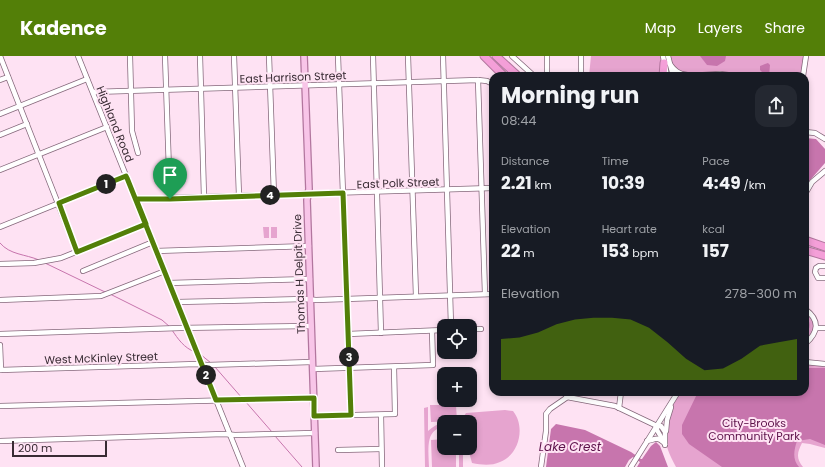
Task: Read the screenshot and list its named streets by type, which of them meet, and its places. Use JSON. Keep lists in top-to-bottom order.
{
  "streets": {
    "main road": ["Thomas H Delpit Drive"],
    "street": [
      "East Harrison Street",
      "Highland Road",
      "East Polk Street",
      "West McKinley Street"
    ]
  },
  "crossings": [
    ["East Harrison Street", "Highland Road"],
    ["East Harrison Street", "Thomas H Delpit Drive"],
    ["Highland Road", "East Polk Street"],
    ["Highland Road", "West McKinley Street"],
    ["East Polk Street", "Thomas H Delpit Drive"],
    ["Thomas H Delpit Drive", "West McKinley Street"]
  ],
  "water": ["Lake Crest"],
  "parks": ["City-Brooks Community Park"],
  "scale_bar": "200 m",
  "page": {
    "header": "Kadence",
    "nav": ["Map", "Layers", "Share"],
    "heading": ["Morning run", "08:44"],
    "stats": [
      ["Distance", "2.21 km"],
      ["Time", "10:39"],
      ["Pace", "4:49 /km"],
      ["Elevation", "22 m"],
      ["Heart rate", "153 bpm"],
      ["kcal", "157"]
    ],
    "pins": [
      "1",
      "4",
      "3",
      "2"
    ],
    "chart": ["Elevation", "278–300 m"],
    "map_buttons": ["+", "−"],
    "scale": "200 m"
  }
}
